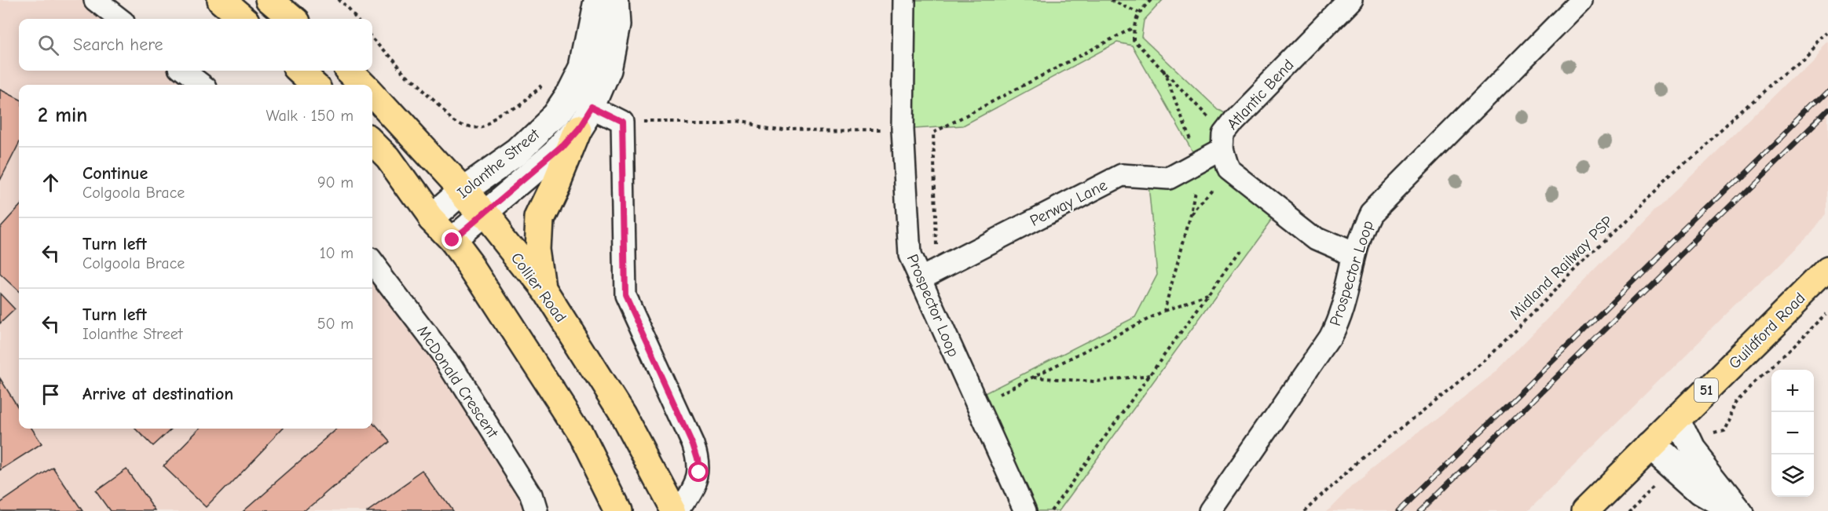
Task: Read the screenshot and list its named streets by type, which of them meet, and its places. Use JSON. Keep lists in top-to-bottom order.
{
  "streets": {
    "main road": ["Collier Road", "Guildford Road", "51"],
    "street": [
      "Atlantic Bend",
      "Iolanthe Street",
      "Perway Lane",
      "Prospector Loop",
      "McDonald Crescent"
    ],
    "path": ["Midland Railway PSP"]
  },
  "crossings": [
    ["Atlantic Bend", "Perway Lane"],
    ["Iolanthe Street", "Collier Road"],
    ["Perway Lane", "Prospector Loop"]
  ],
  "page": {
    "search": "Search here",
    "heading": ["2 min", "Walk · 150 m"],
    "list": [
      ["Continue", "Colgoola Brace", "90 m"],
      ["Turn left", "Colgoola Brace", "10 m"],
      ["Turn left", "Iolanthe Street", "50 m"],
      "Arrive at destination"
    ],
    "map_buttons": ["+", "−"]
  }
}
